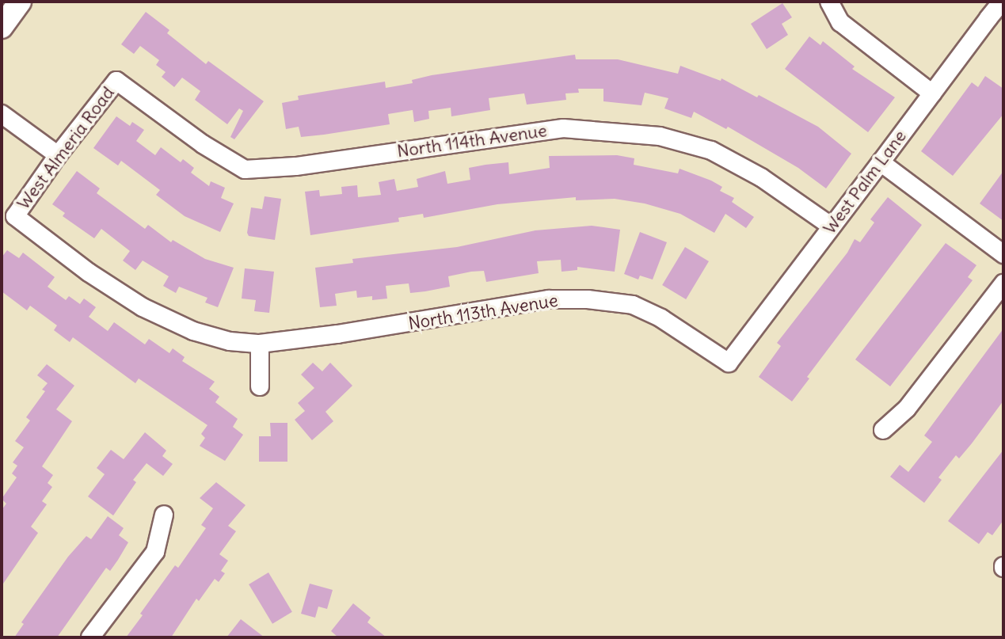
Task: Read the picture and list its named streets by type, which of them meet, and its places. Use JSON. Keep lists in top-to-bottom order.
{
  "streets": {
    "street": [
      "North 114th Avenue",
      "West Almeria Road",
      "West Palm Lane",
      "North 113th Avenue"
    ]
  },
  "crossings": [
    ["North 114th Avenue", "West Almeria Road"],
    ["North 114th Avenue", "West Palm Lane"],
    ["West Almeria Road", "North 113th Avenue"],
    ["West Palm Lane", "North 113th Avenue"]
  ]
}
